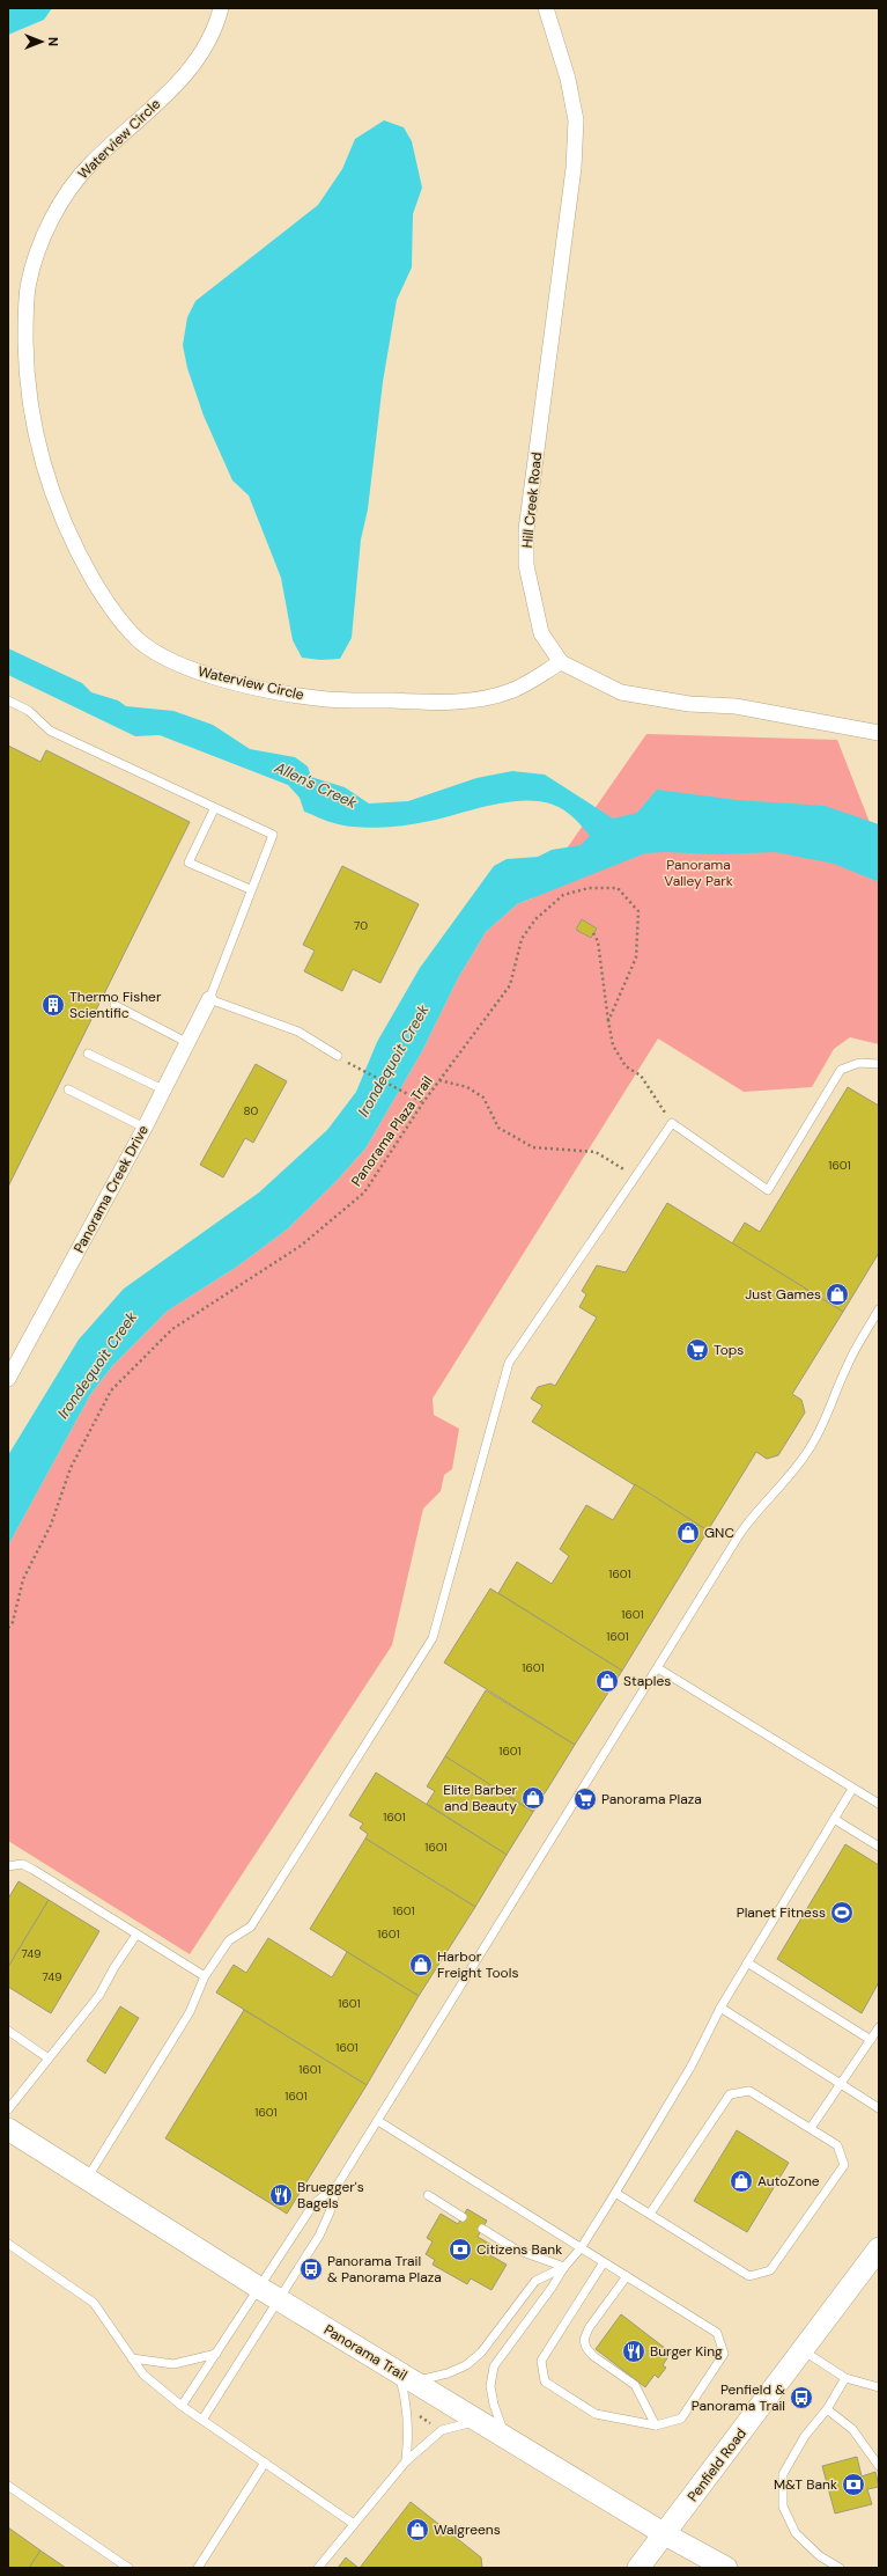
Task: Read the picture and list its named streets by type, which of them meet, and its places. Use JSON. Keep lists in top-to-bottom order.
{
  "streets": {
    "main road": ["Panorama Trail", "Penfield Road"],
    "street": ["Waterview Circle", "Hill Creek Road", "Panorama Creek Drive"],
    "path": ["Panorama Plaza Trail"]
  },
  "crossings": [
    ["Waterview Circle", "Hill Creek Road"],
    ["Panorama Trail", "Penfield Road"]
  ],
  "water": ["Allen's Creek", "Irondequoit Creek"],
  "parks": ["Panorama Valley Park"],
  "places": {
    "building": ["Thermo Fisher Scientific"],
    "shop": [
      "Just Games",
      "GNC",
      "Staples",
      "Elite Barber and Beauty",
      "Harbor Freight Tools",
      "AutoZone",
      "Walgreens"
    ],
    "supermarket": ["Tops", "Panorama Plaza"],
    "sports": ["Planet Fitness"],
    "restaurant": ["Bruegger's Bagels", "Burger King"],
    "bank": ["Citizens Bank", "M&T Bank"],
    "bus stop": ["Panorama Trail & Panorama Plaza", "Penfield & Panorama Trail"]
  },
  "house_numbers": [
    "70",
    "80",
    "1601",
    "1601",
    "1601",
    "1601",
    "1601",
    "1601",
    "1601",
    "1601",
    "1601",
    "1601",
    "749",
    "749",
    "1601",
    "1601",
    "1601",
    "1601",
    "1601"
  ],
  "north": "right"
}
